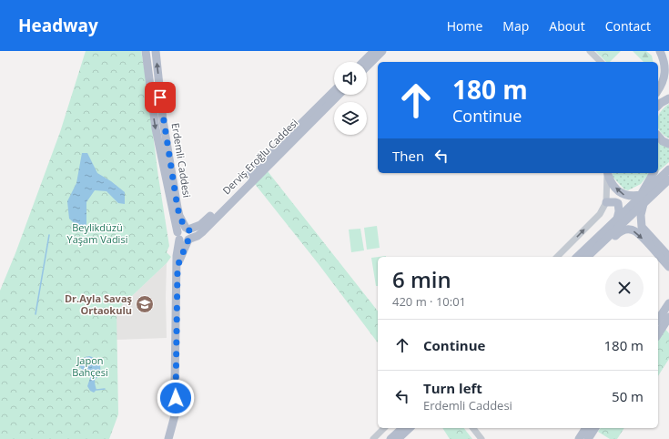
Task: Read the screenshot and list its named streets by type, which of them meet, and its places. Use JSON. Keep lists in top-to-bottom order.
{
  "streets": {
    "main road": ["Derviş Eroğlu Caddesi", "Erdemli Caddesi"]
  },
  "crossings": [
    ["Derviş Eroğlu Caddesi", "Erdemli Caddesi"]
  ],
  "parks": ["Beylikdüzü Yaşam Vadisi", "Japon Bahçesi"],
  "places": {
    "school or university": ["Dr.Ayla Savaş Ortaokulu"]
  },
  "page": {
    "header": "Headway",
    "nav": [
      "Home",
      "Map",
      "About",
      "Contact"
    ],
    "turn": ["180 m", "Continue"],
    "then": "Then",
    "heading": ["6 min", "420 m · 10:01"],
    "list": [
      {
        "name": "Continue",
        "value": "180 m"
      },
      {
        "name": "Turn left",
        "note": "Erdemli Caddesi",
        "value": "50 m"
      }
    ]
  }
}
